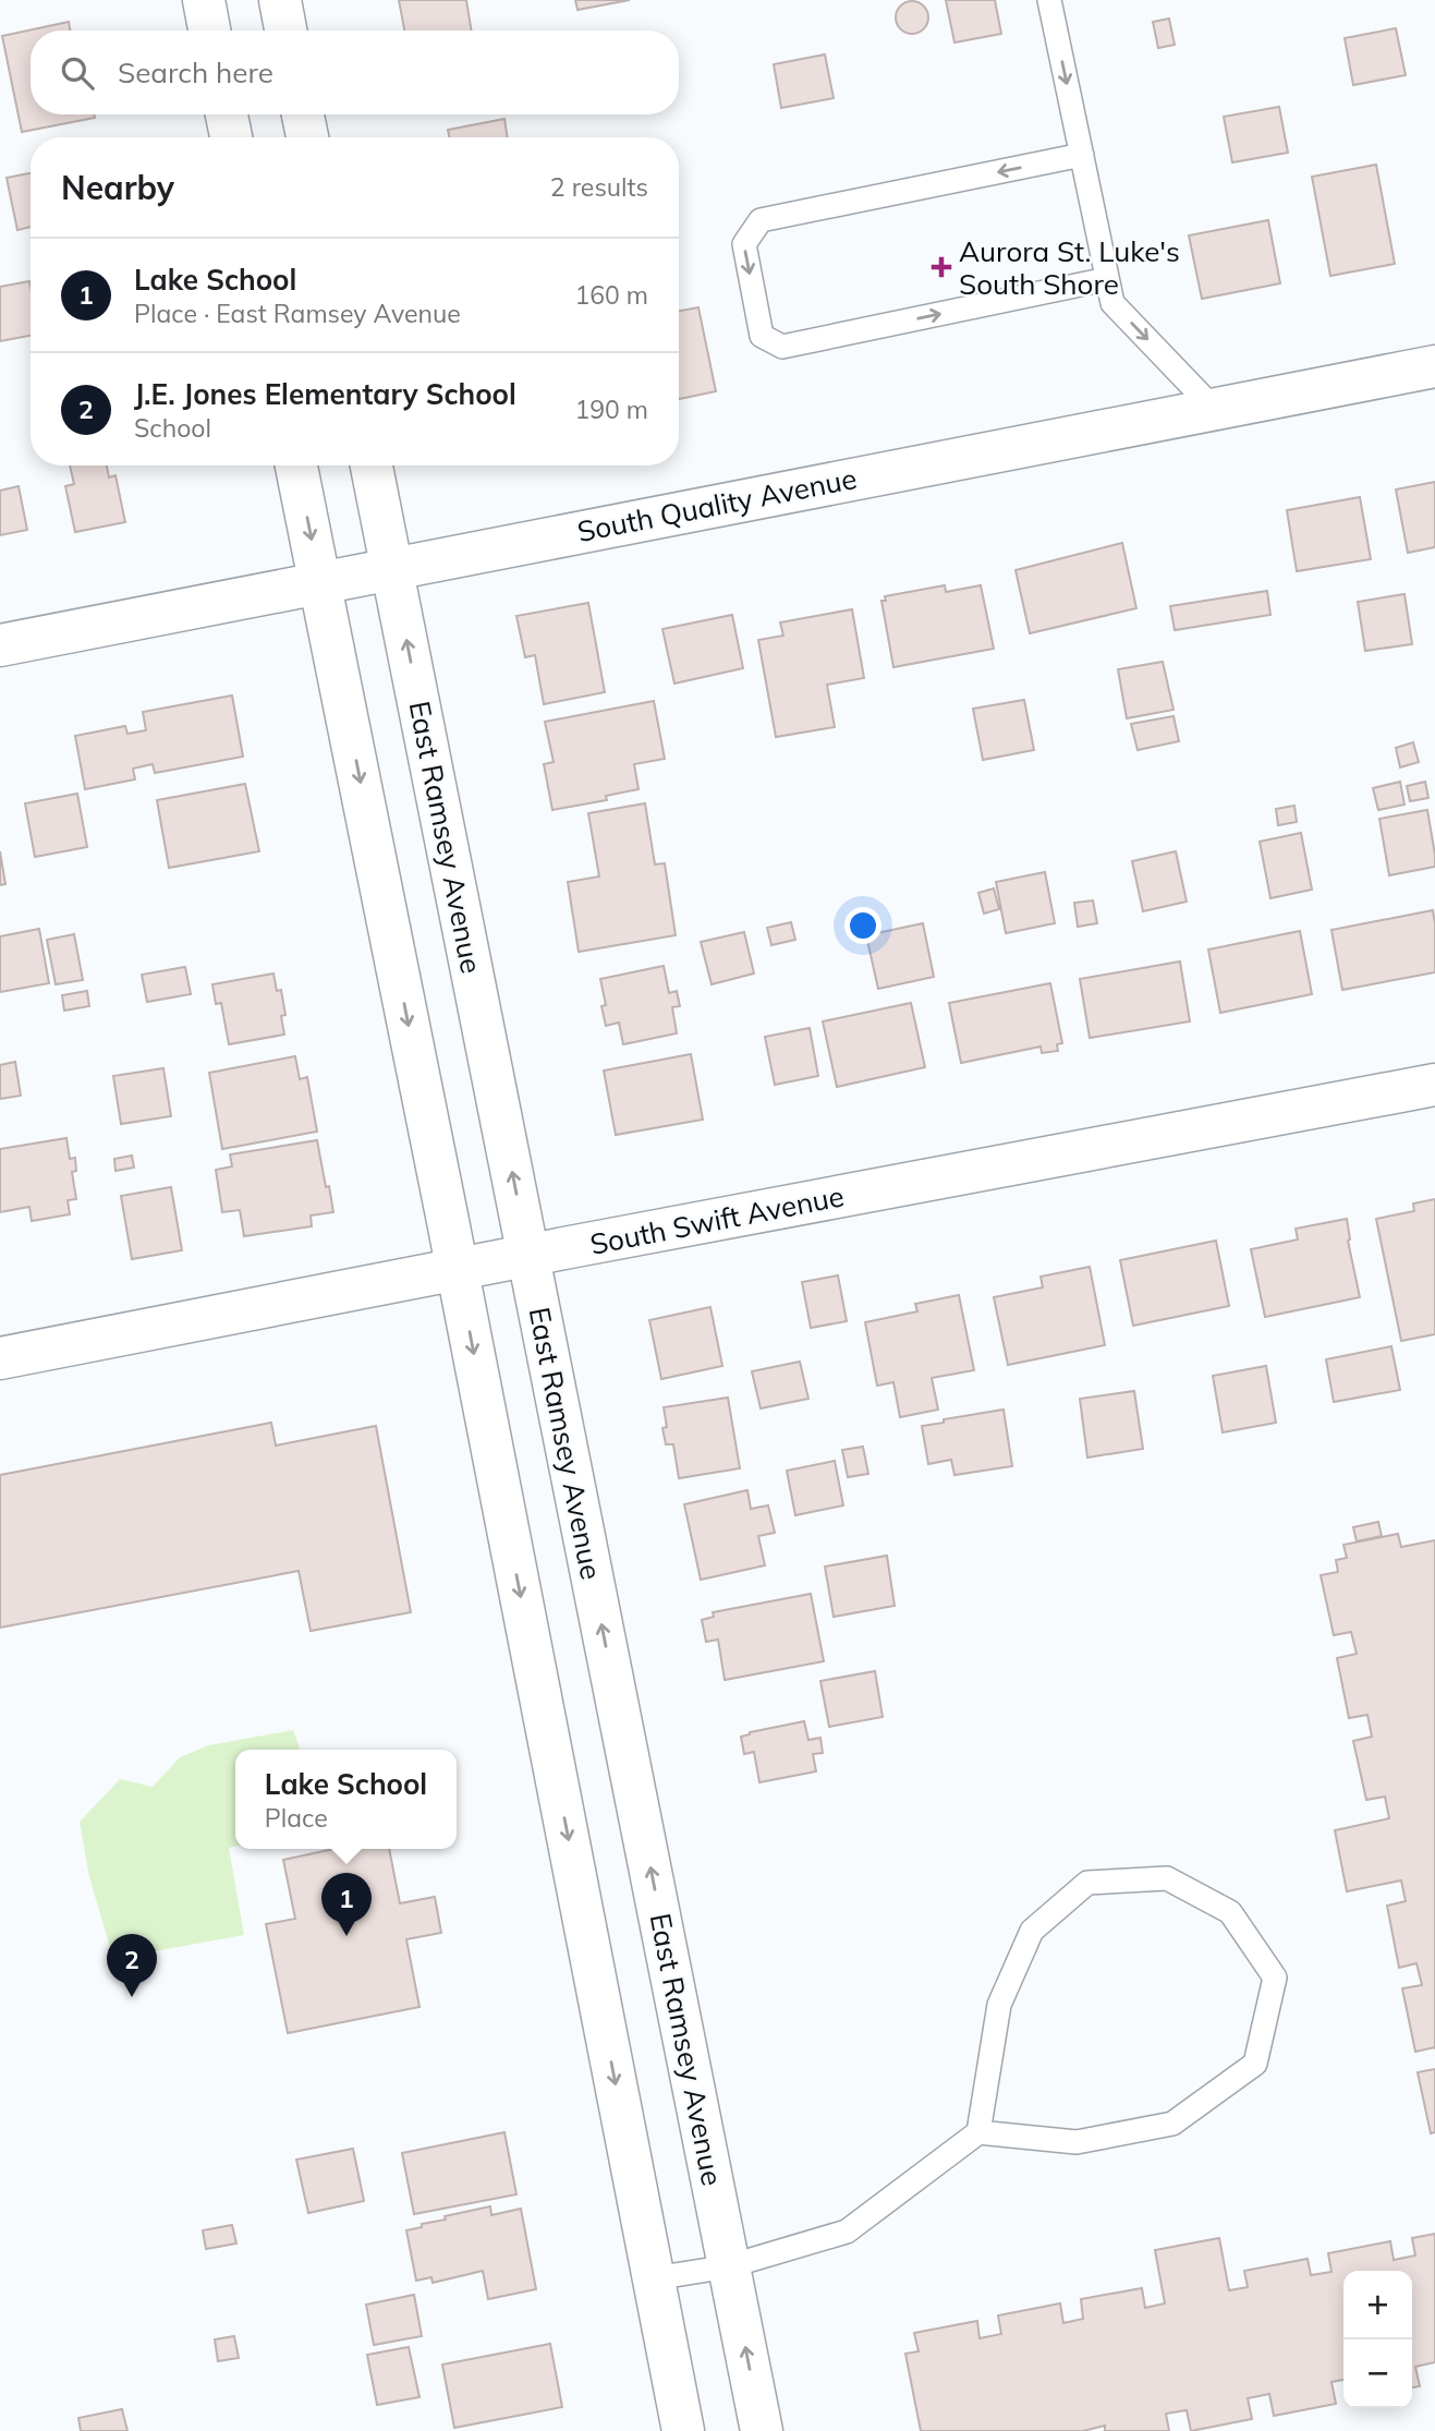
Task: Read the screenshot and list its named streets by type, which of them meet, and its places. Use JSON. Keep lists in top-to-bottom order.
{
  "streets": {
    "street": ["South Quality Avenue", "East Ramsey Avenue", "South Swift Avenue"]
  },
  "crossings": [
    ["South Quality Avenue", "East Ramsey Avenue"],
    ["East Ramsey Avenue", "South Swift Avenue"]
  ],
  "places": {
    "health": ["Aurora St. Luke's South Shore"]
  },
  "page": {
    "search": "Search here",
    "heading": ["Nearby", "2 results"],
    "list": [
      {
        "mark": "1",
        "name": "Lake School",
        "note": "Place · East Ramsey Avenue",
        "value": "160 m"
      },
      {
        "mark": "2",
        "name": "J.E. Jones Elementary School",
        "note": "School",
        "value": "190 m"
      }
    ],
    "popup": ["Lake School", "Place"],
    "pins": ["1", "2"],
    "map_buttons": ["+", "−"]
  }
}
